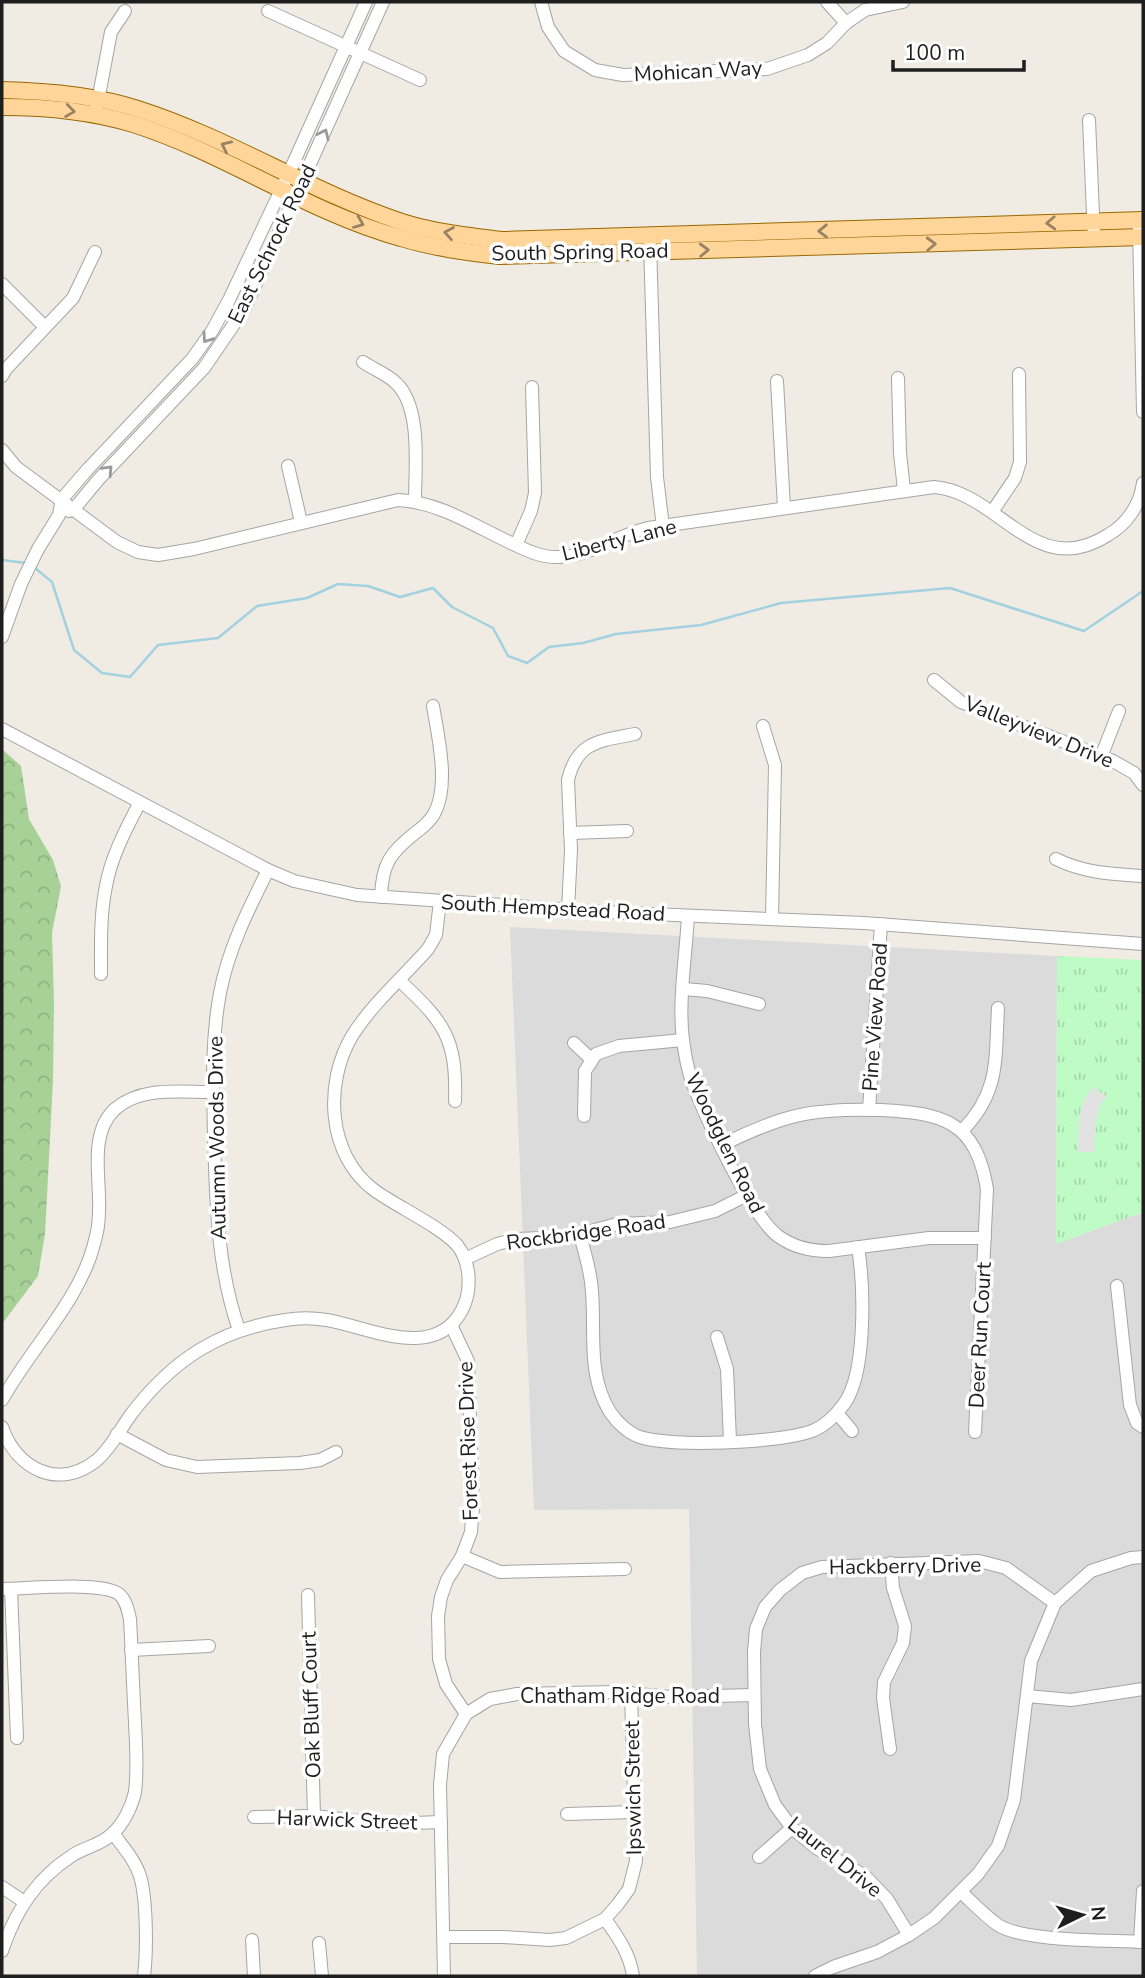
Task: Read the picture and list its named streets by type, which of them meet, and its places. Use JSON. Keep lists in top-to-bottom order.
{
  "streets": {
    "main road": ["South Spring Road"],
    "street": [
      "Mohican Way",
      "East Schrock Road",
      "Liberty Lane",
      "Valleyview Drive",
      "South Hempstead Road",
      "Pine View Road",
      "Autumn Woods Drive",
      "Woodglen Road",
      "Rockbridge Road",
      "Deer Run Court",
      "Forest Rise Drive",
      "Hackberry Drive",
      "Chatham Ridge Road",
      "Oak Bluff Court",
      "Ipswich Street",
      "Harwick Street",
      "Laurel Drive"
    ]
  },
  "crossings": [
    ["East Schrock Road", "South Spring Road"],
    ["East Schrock Road", "Liberty Lane"],
    ["South Hempstead Road", "Pine View Road"],
    ["South Hempstead Road", "Autumn Woods Drive"],
    ["South Hempstead Road", "Woodglen Road"],
    ["Woodglen Road", "Rockbridge Road"],
    ["Woodglen Road", "Deer Run Court"],
    ["Forest Rise Drive", "Chatham Ridge Road"],
    ["Hackberry Drive", "Chatham Ridge Road"],
    ["Hackberry Drive", "Laurel Drive"],
    ["Chatham Ridge Road", "Ipswich Street"],
    ["Chatham Ridge Road", "Laurel Drive"],
    ["Oak Bluff Court", "Harwick Street"]
  ],
  "scale_bar": "100 m",
  "north": "right"
}
